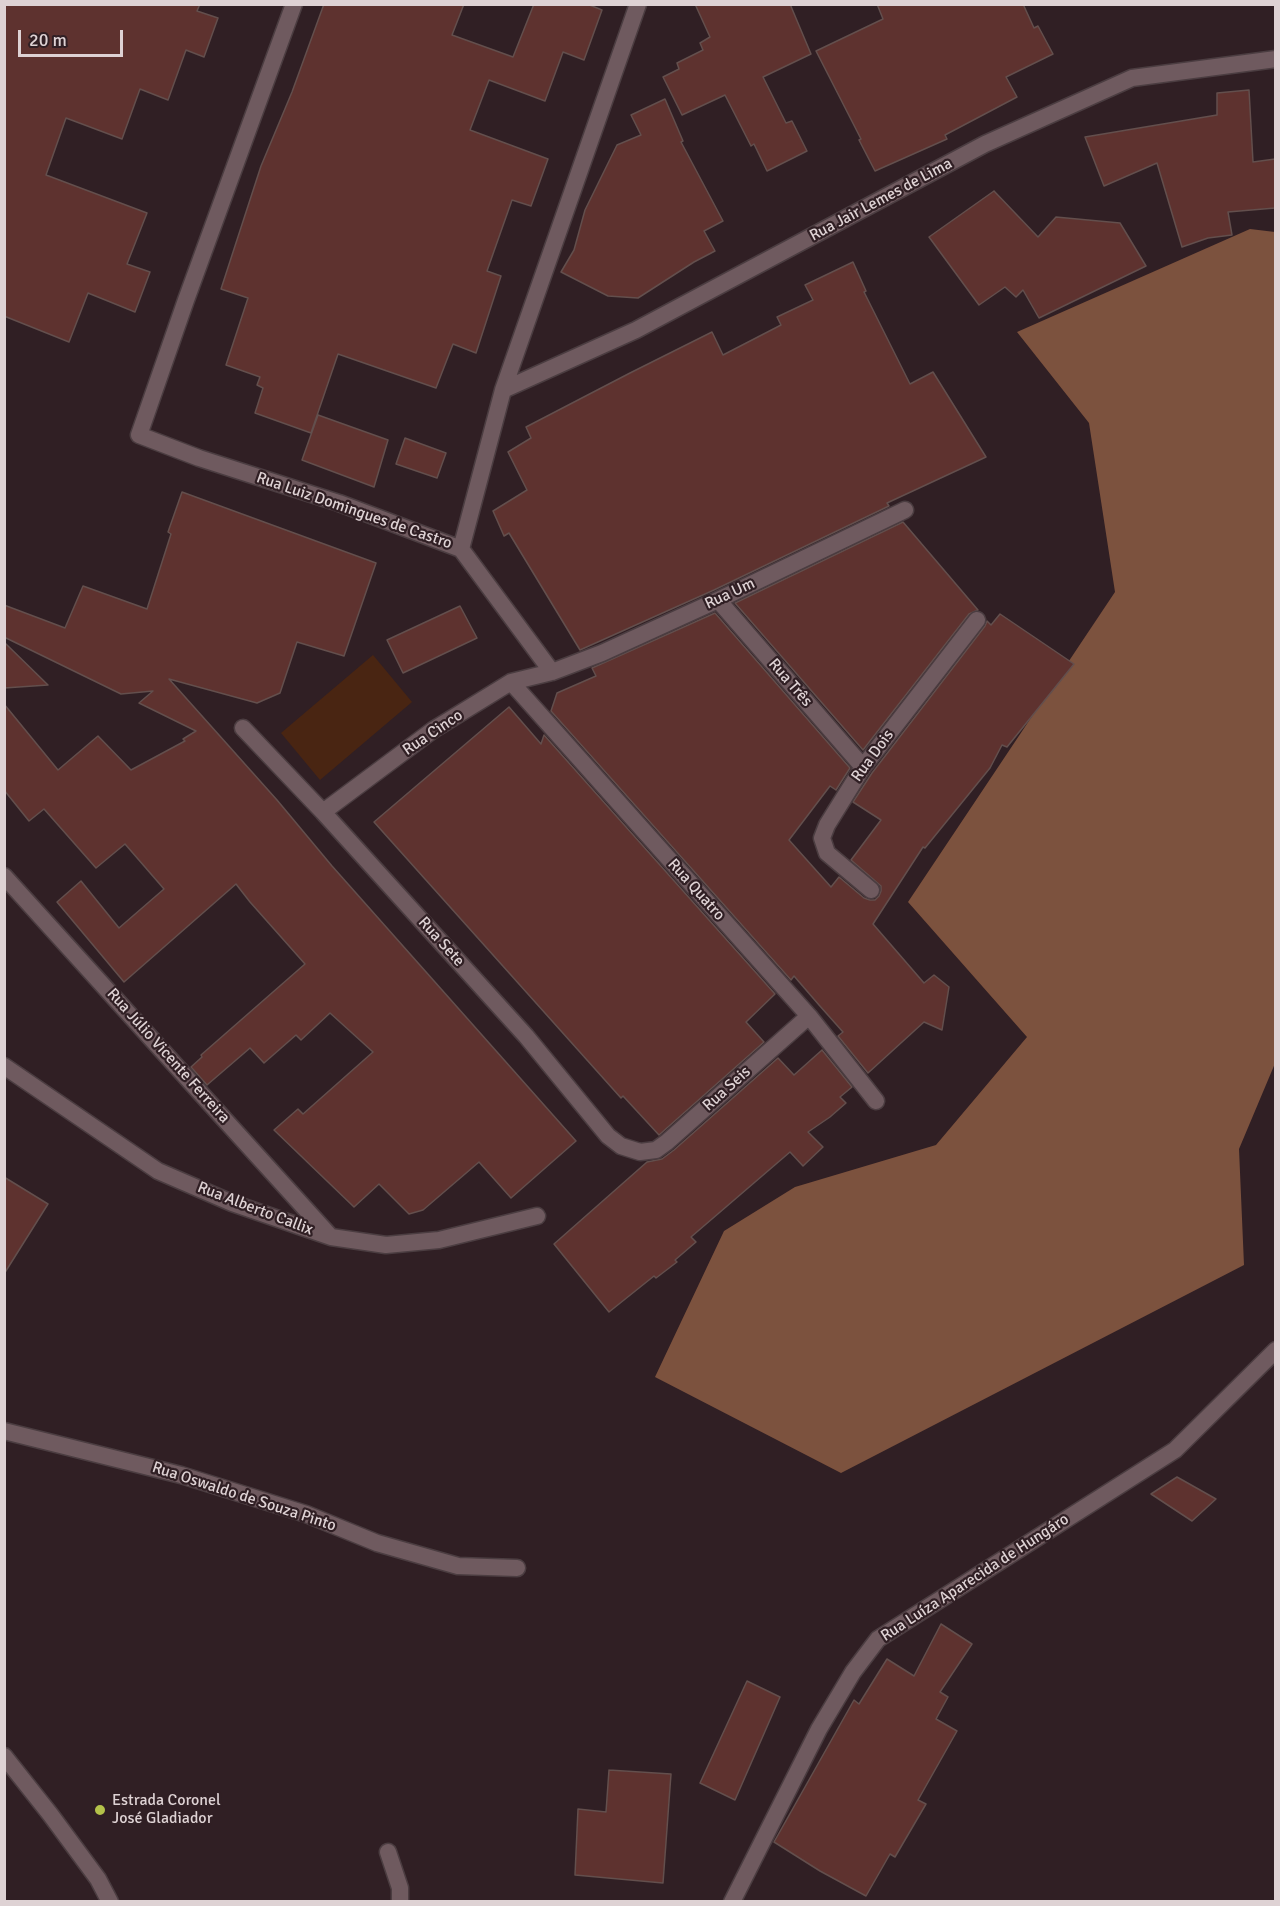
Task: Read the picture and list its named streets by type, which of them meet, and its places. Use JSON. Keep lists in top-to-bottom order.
{
  "streets": {
    "street": [
      "Rua Jair Lemes de Lima",
      "Rua Luiz Domingues de Castro",
      "Rua Um",
      "Rua Três",
      "Rua Cinco",
      "Rua Dois",
      "Rua Quatro",
      "Rua Sete",
      "Rua Júlio Vicente Ferreira",
      "Rua Seis",
      "Rua Alberto Callix",
      "Rua Oswaldo de Souza Pinto",
      "Rua Luíza Aparecida de Hungáro"
    ]
  },
  "crossings": [
    ["Rua Jair Lemes de Lima", "Rua Luiz Domingues de Castro"],
    ["Rua Um", "Rua Três"],
    ["Rua Um", "Rua Cinco"],
    ["Rua Três", "Rua Dois"],
    ["Rua Cinco", "Rua Quatro"],
    ["Rua Cinco", "Rua Sete"],
    ["Rua Quatro", "Rua Seis"],
    ["Rua Sete", "Rua Seis"],
    ["Rua Júlio Vicente Ferreira", "Rua Alberto Callix"]
  ],
  "places": ["Estrada Coronel José Gladiador"],
  "scale_bar": "20 m"
}
